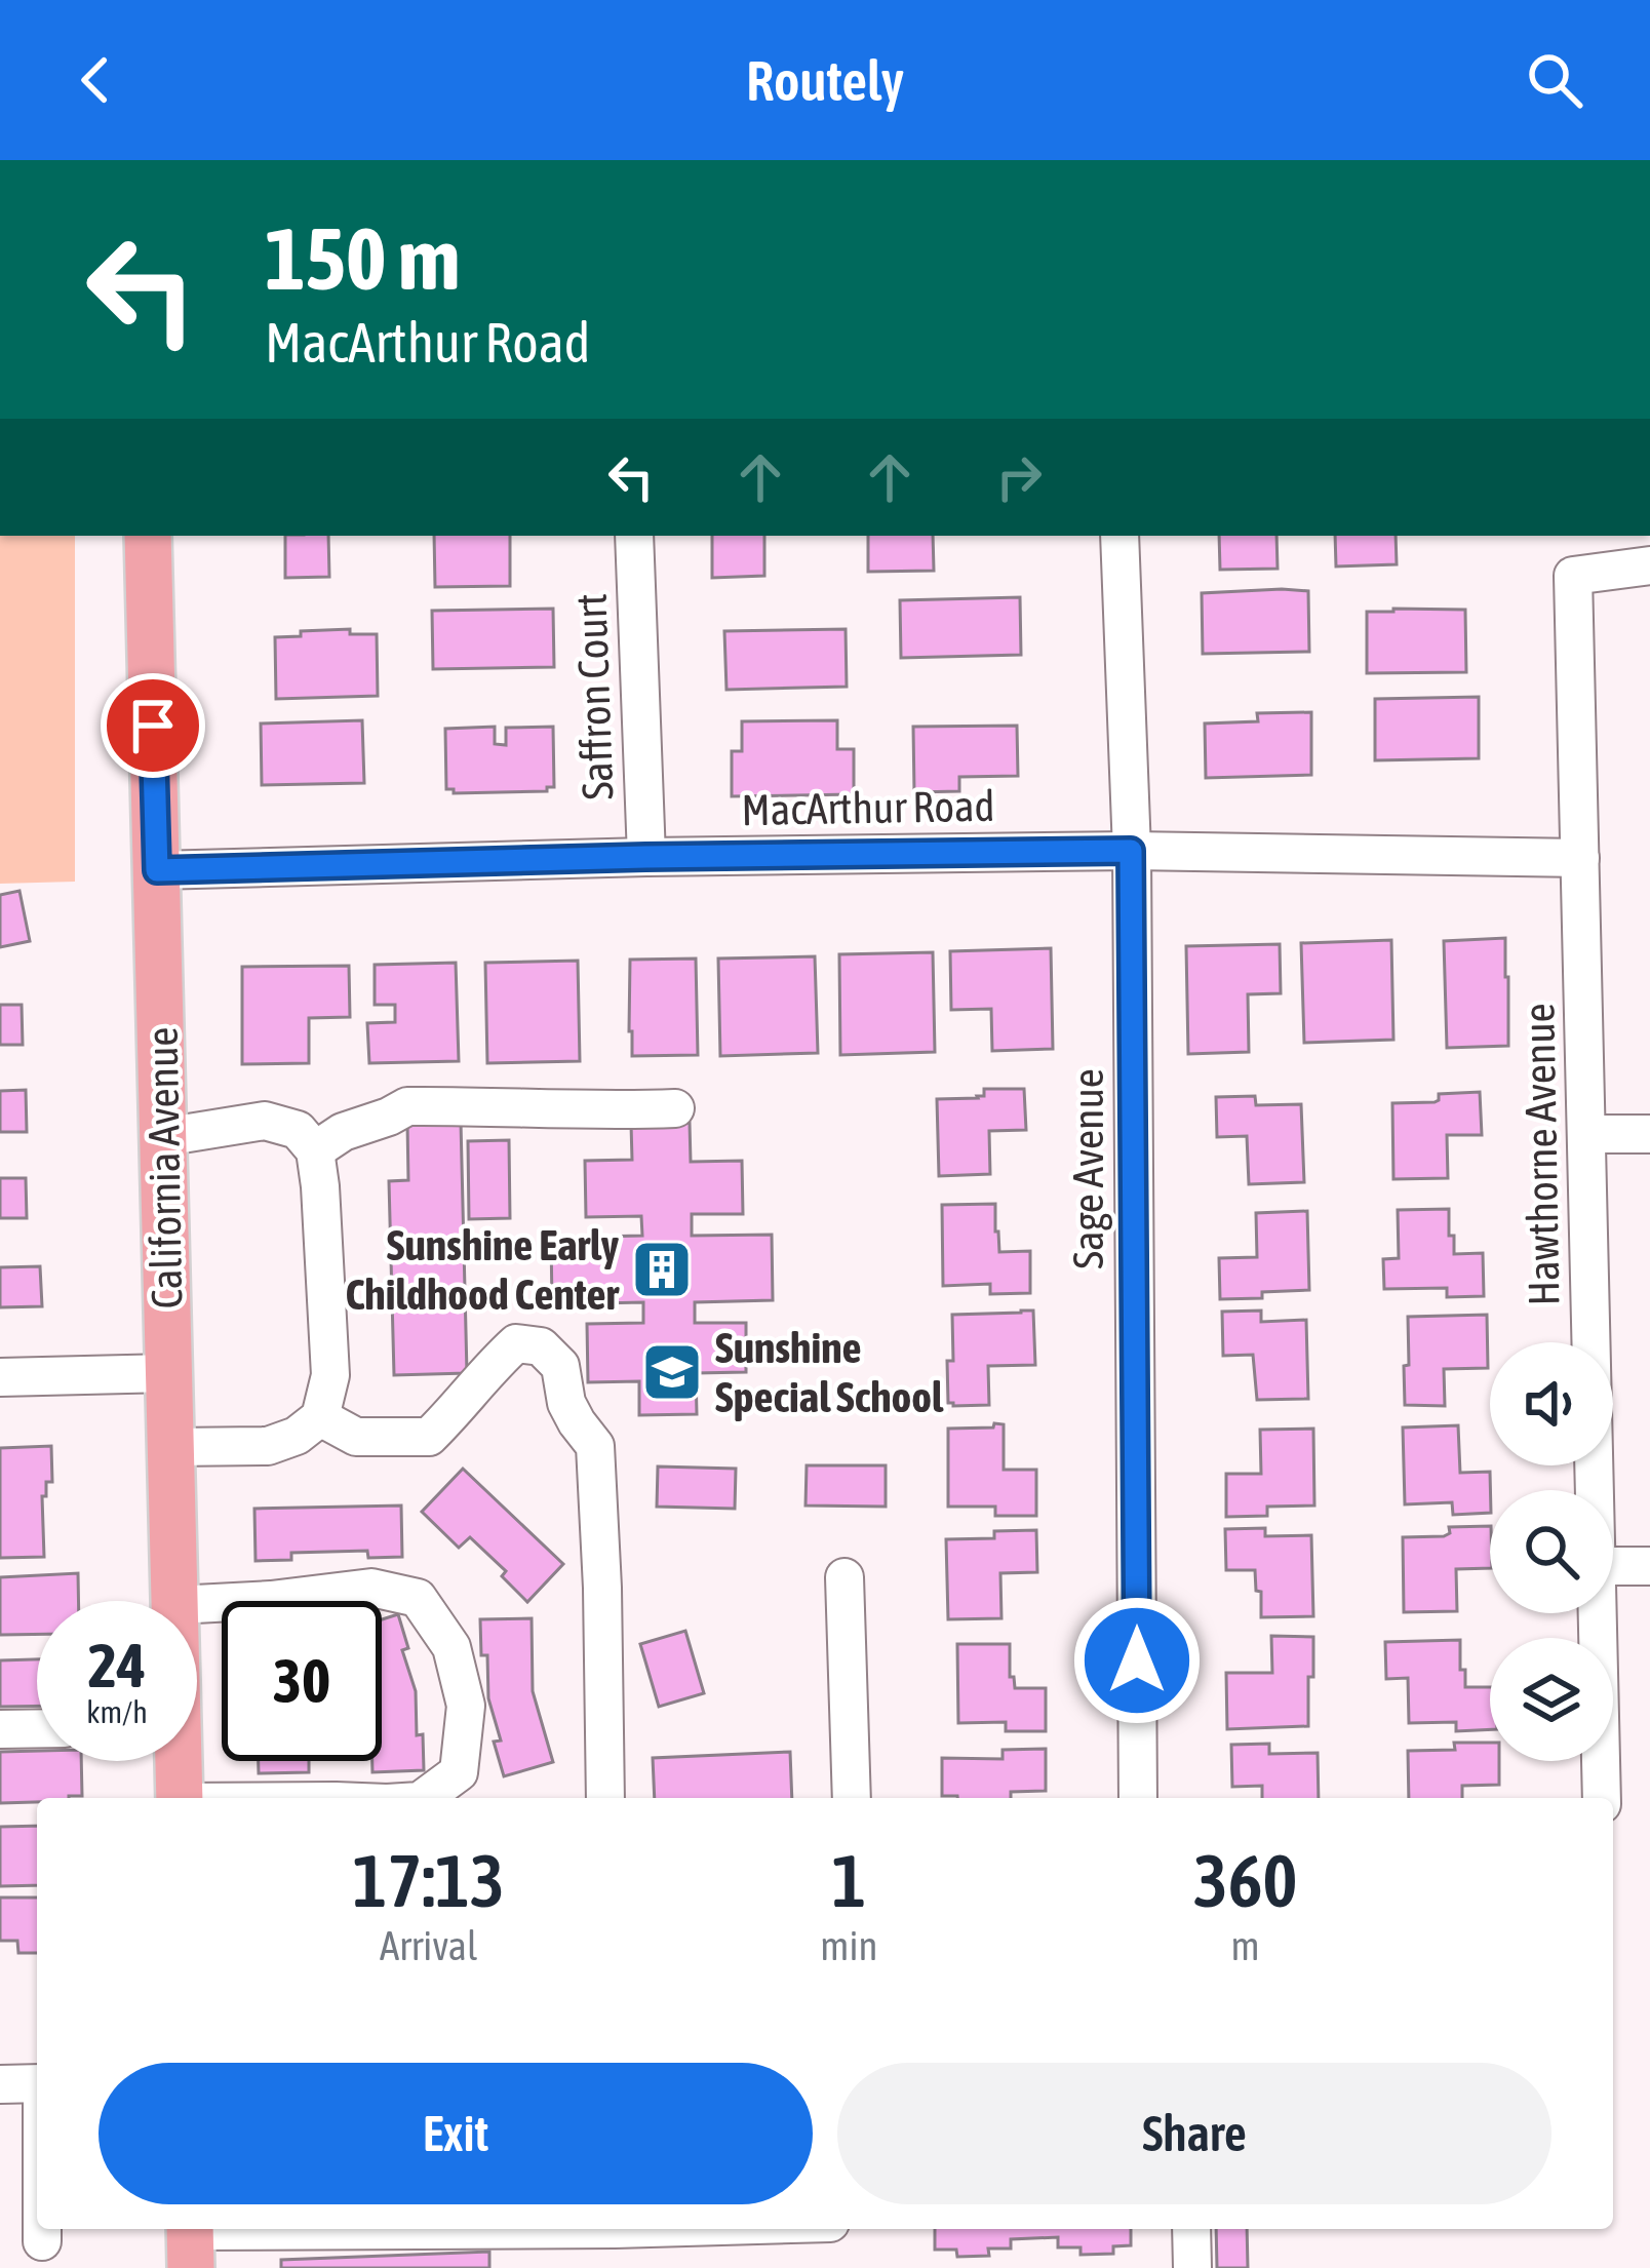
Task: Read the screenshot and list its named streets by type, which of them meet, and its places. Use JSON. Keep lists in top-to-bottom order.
{
  "streets": {
    "main road": ["California Avenue"],
    "street": [
      "Saffron Court",
      "MacArthur Road",
      "Hawthorne Avenue",
      "Sage Avenue"
    ]
  },
  "crossings": [
    ["Saffron Court", "MacArthur Road"],
    ["MacArthur Road", "Hawthorne Avenue"],
    ["MacArthur Road", "California Avenue"],
    ["MacArthur Road", "Sage Avenue"]
  ],
  "places": {
    "building": ["Sunshine Early Childhood Center"],
    "school or university": ["Sunshine Special School"]
  },
  "page": {
    "header": "Routely",
    "turn": ["150 m", "MacArthur Road"],
    "speed": "24 km/h",
    "limit": "30",
    "eta": [
      "17:13",
      "Arrival",
      "1",
      "min",
      "360",
      "m"
    ],
    "buttons": ["Exit", "Share"]
  }
}
